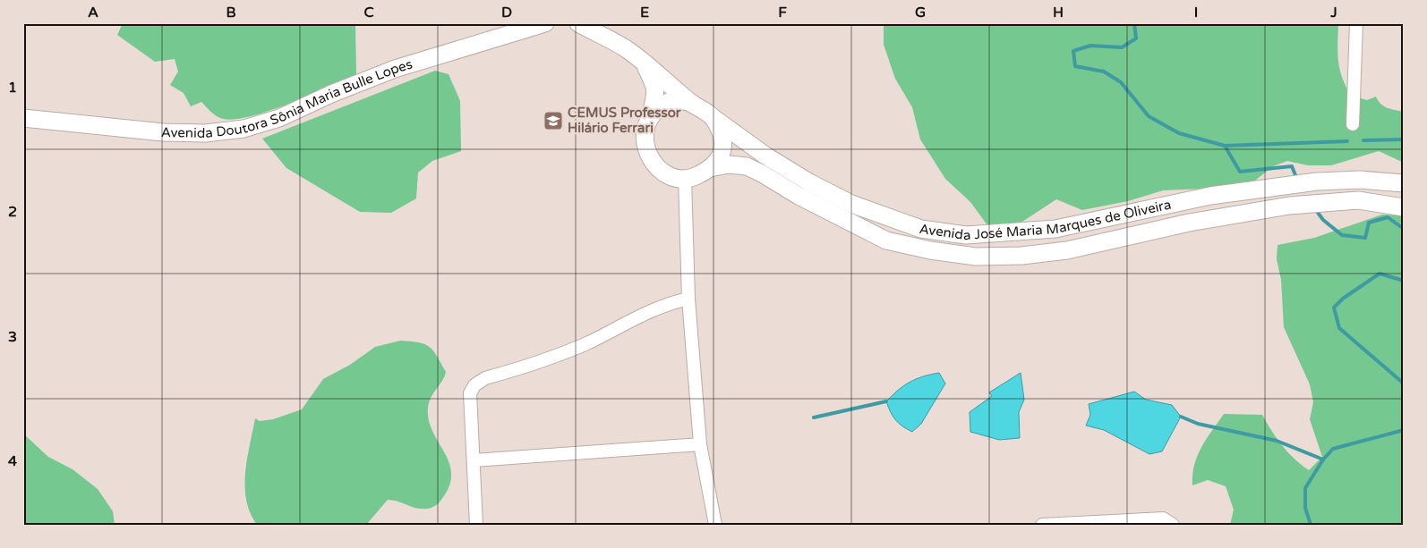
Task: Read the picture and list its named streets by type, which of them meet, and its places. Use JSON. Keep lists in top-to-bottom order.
{
  "streets": {
    "main road": ["Avenida Doutora Sônia Maria Bulle Lopes", "Avenida José Maria Marques de Oliveira"]
  },
  "places": {
    "school or university": ["CEMUS Professor Hilário Ferrari"]
  },
  "grid": {
    "columns": [
      "A",
      "B",
      "C",
      "D",
      "E",
      "F",
      "G",
      "H",
      "I",
      "J"
    ],
    "rows": [
      "1",
      "2",
      "3",
      "4"
    ]
  }
}
